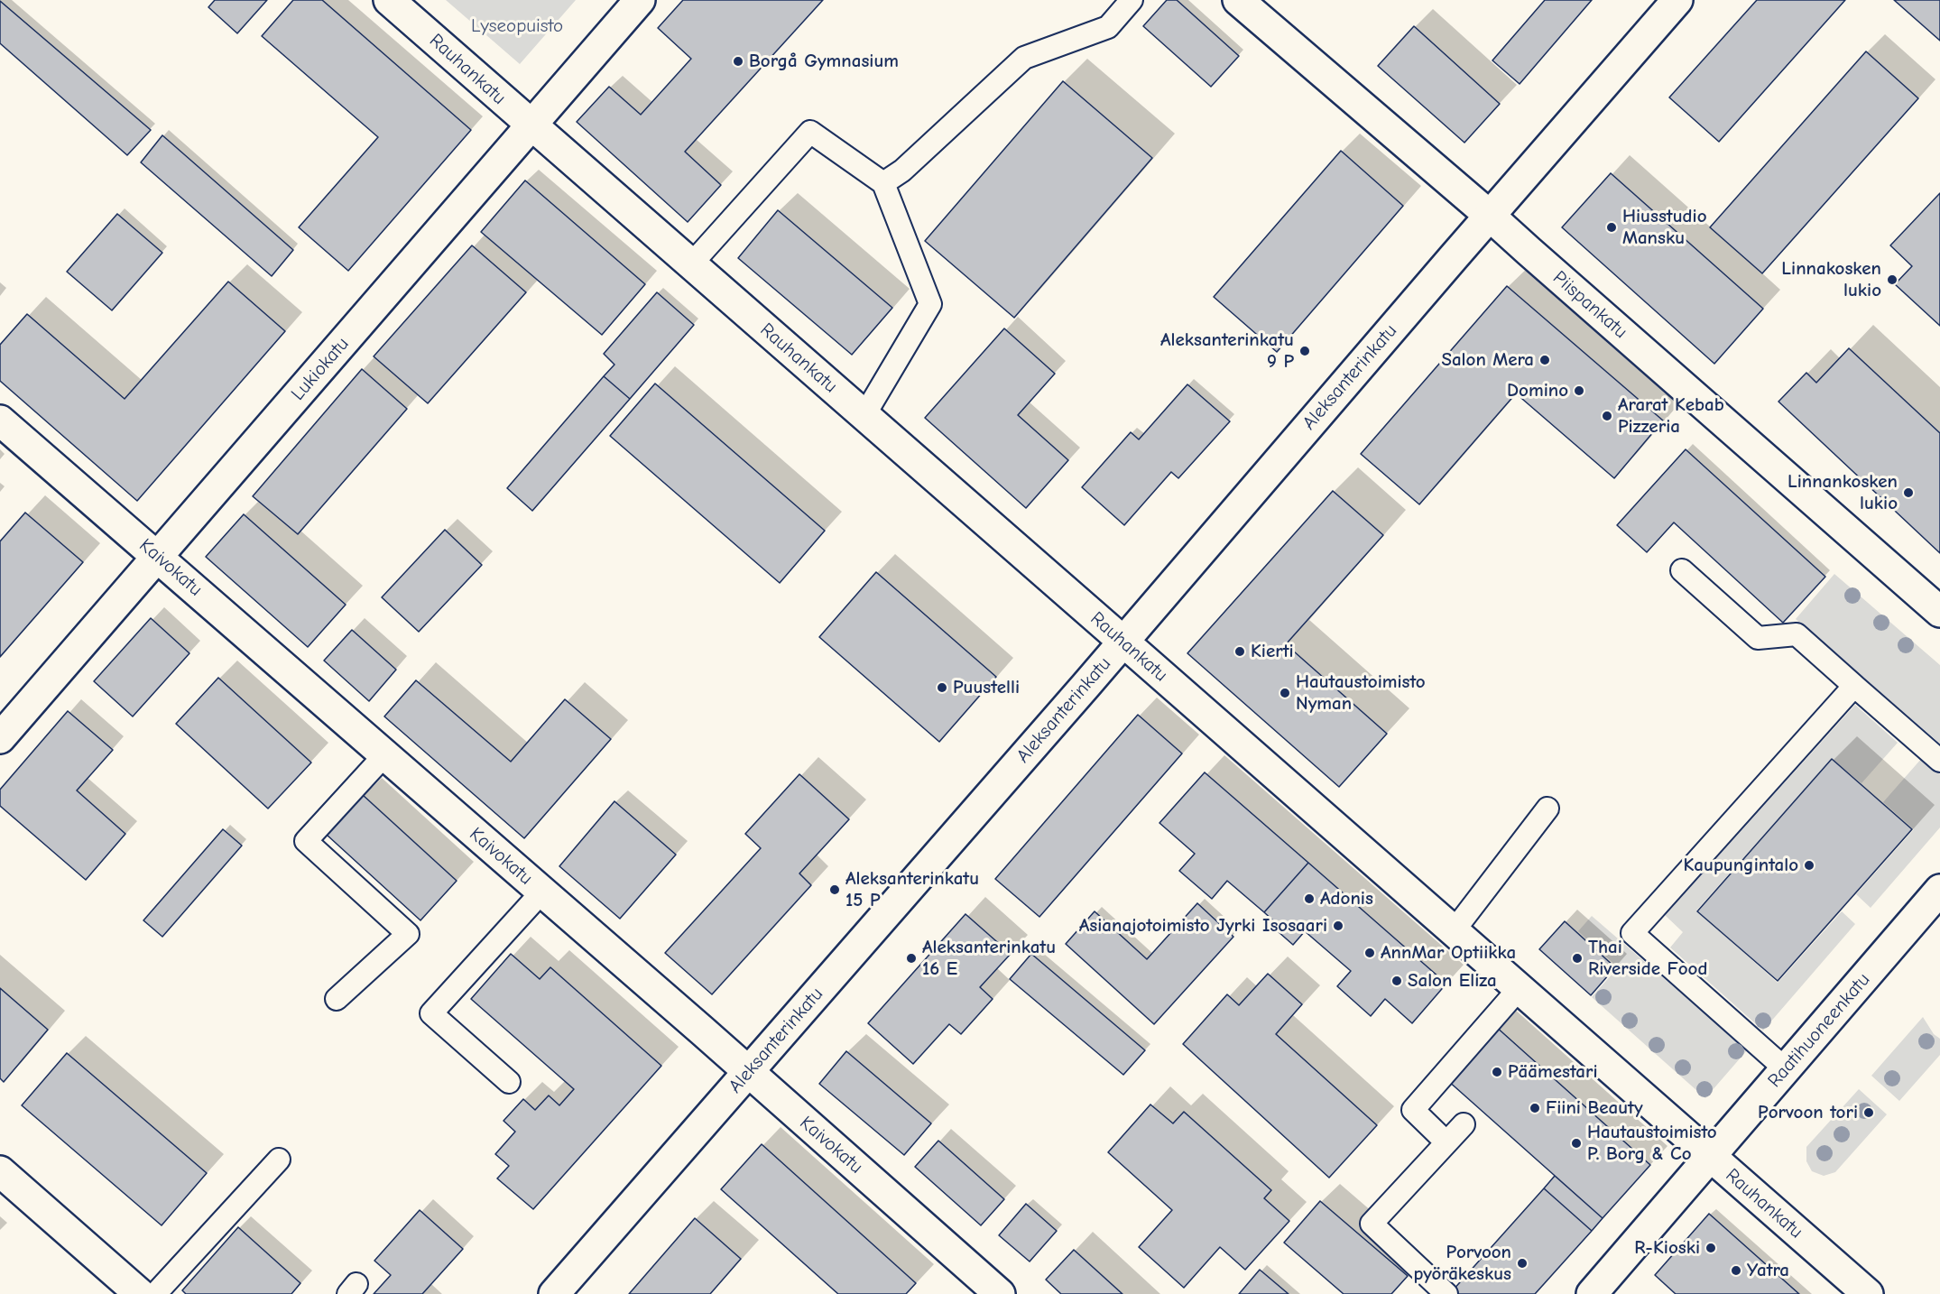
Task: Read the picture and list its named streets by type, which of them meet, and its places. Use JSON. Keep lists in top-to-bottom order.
{
  "streets": {
    "street": [
      "Rauhankatu",
      "Piispankatu",
      "Lukiokatu",
      "Aleksanterinkatu",
      "Kaivokatu",
      "Raatihuoneenkatu"
    ]
  },
  "crossings": [
    ["Rauhankatu", "Lukiokatu"],
    ["Rauhankatu", "Aleksanterinkatu"],
    ["Rauhankatu", "Raatihuoneenkatu"],
    ["Piispankatu", "Aleksanterinkatu"],
    ["Lukiokatu", "Kaivokatu"],
    ["Aleksanterinkatu", "Kaivokatu"]
  ],
  "parks": ["Lyseopuisto"],
  "places": [
    "Borgå Gymnasium",
    "Hiusstudio Mansku",
    "Linnakosken lukio",
    "Aleksanterinkatu 9 P",
    "Salon Mera",
    "Domino",
    "Ararat Kebab Pizzeria",
    "Linnankosken lukio",
    "Kierti",
    "Puustelli",
    "Hautaustoimisto Nyman",
    "Kaupungintalo",
    "Aleksanterinkatu 15 P",
    "Adonis",
    "Asianajotoimisto Jyrki Isosaari",
    "AnnMar Optiikka",
    "Aleksanterinkatu 16 E",
    "Thai Riverside Food",
    "Salon Eliza",
    "Päämestari",
    "Fiini Beauty",
    "Porvoon tori",
    "Hautaustoimisto P. Borg & Co",
    "R-Kioski",
    "Porvoon pyöräkeskus",
    "Yatra"
  ]
}
